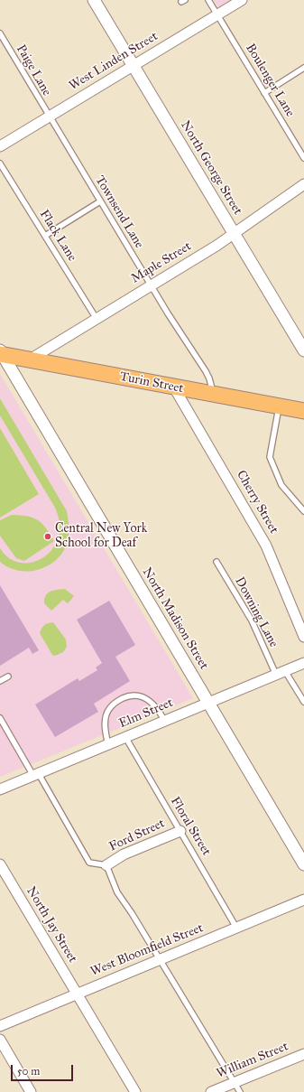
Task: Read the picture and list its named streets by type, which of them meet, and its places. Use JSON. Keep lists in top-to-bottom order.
{
  "streets": {
    "main road": ["Turin Street"],
    "street": [
      "West Linden Street",
      "North George Street",
      "Maple Street",
      "Cherry Street",
      "North Madison Street",
      "Elm Street",
      "Ford Street",
      "North Jay Street",
      "West Bloomfield Street",
      "William Street"
    ],
    "lane": [
      "Paige Lane",
      "Boulenger Lane",
      "Townsend Lane",
      "Flack Lane",
      "Downing Lane",
      "Floral Street"
    ]
  },
  "crossings": [
    ["West Linden Street", "Paige Lane"],
    ["West Linden Street", "Boulenger Lane"],
    ["West Linden Street", "North George Street"],
    ["West Linden Street", "Townsend Lane"],
    ["Paige Lane", "Townsend Lane"],
    ["North George Street", "Maple Street"],
    ["Townsend Lane", "Maple Street"],
    ["Townsend Lane", "Turin Street"],
    ["Flack Lane", "Maple Street"],
    ["Maple Street", "Turin Street"],
    ["Turin Street", "Cherry Street"],
    ["Turin Street", "North Madison Street"],
    ["Downing Lane", "Elm Street"],
    ["North Madison Street", "Elm Street"],
    ["Elm Street", "Floral Street"],
    ["Floral Street", "Ford Street"],
    ["Floral Street", "West Bloomfield Street"],
    ["North Jay Street", "West Bloomfield Street"]
  ],
  "places": ["Central New York School for Deaf"],
  "scale_bar": "50 m"
}
